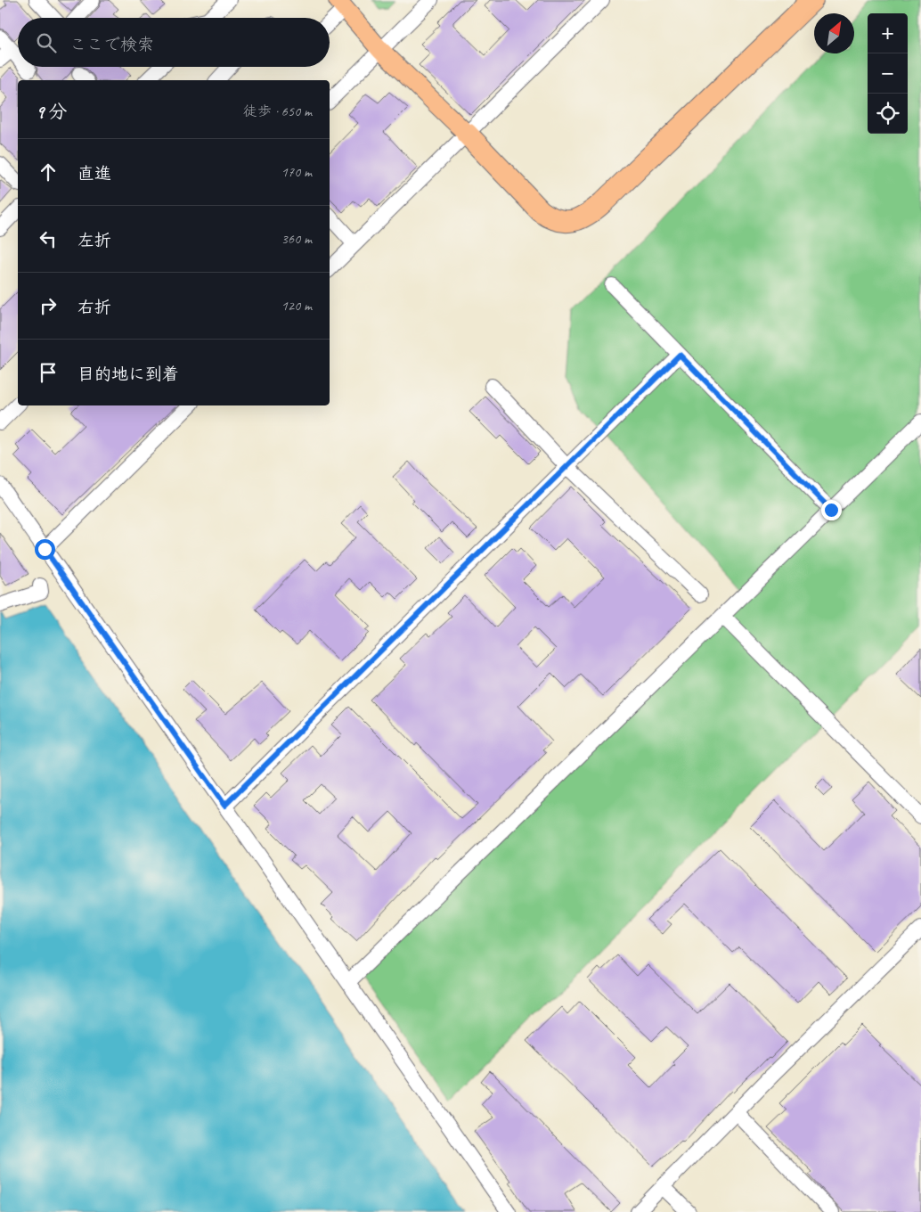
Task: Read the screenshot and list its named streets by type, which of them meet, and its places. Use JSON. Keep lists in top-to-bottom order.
{
  "north": "top right",
  "page": {
    "map_buttons": ["+", "−"],
    "search": "ここで検索",
    "heading": ["9 分", "徒歩 · 650 m"],
    "list": [
      ["直進", "170 m"],
      ["左折", "360 m"],
      ["右折", "120 m"],
      "目的地に到着"
    ]
  }
}
